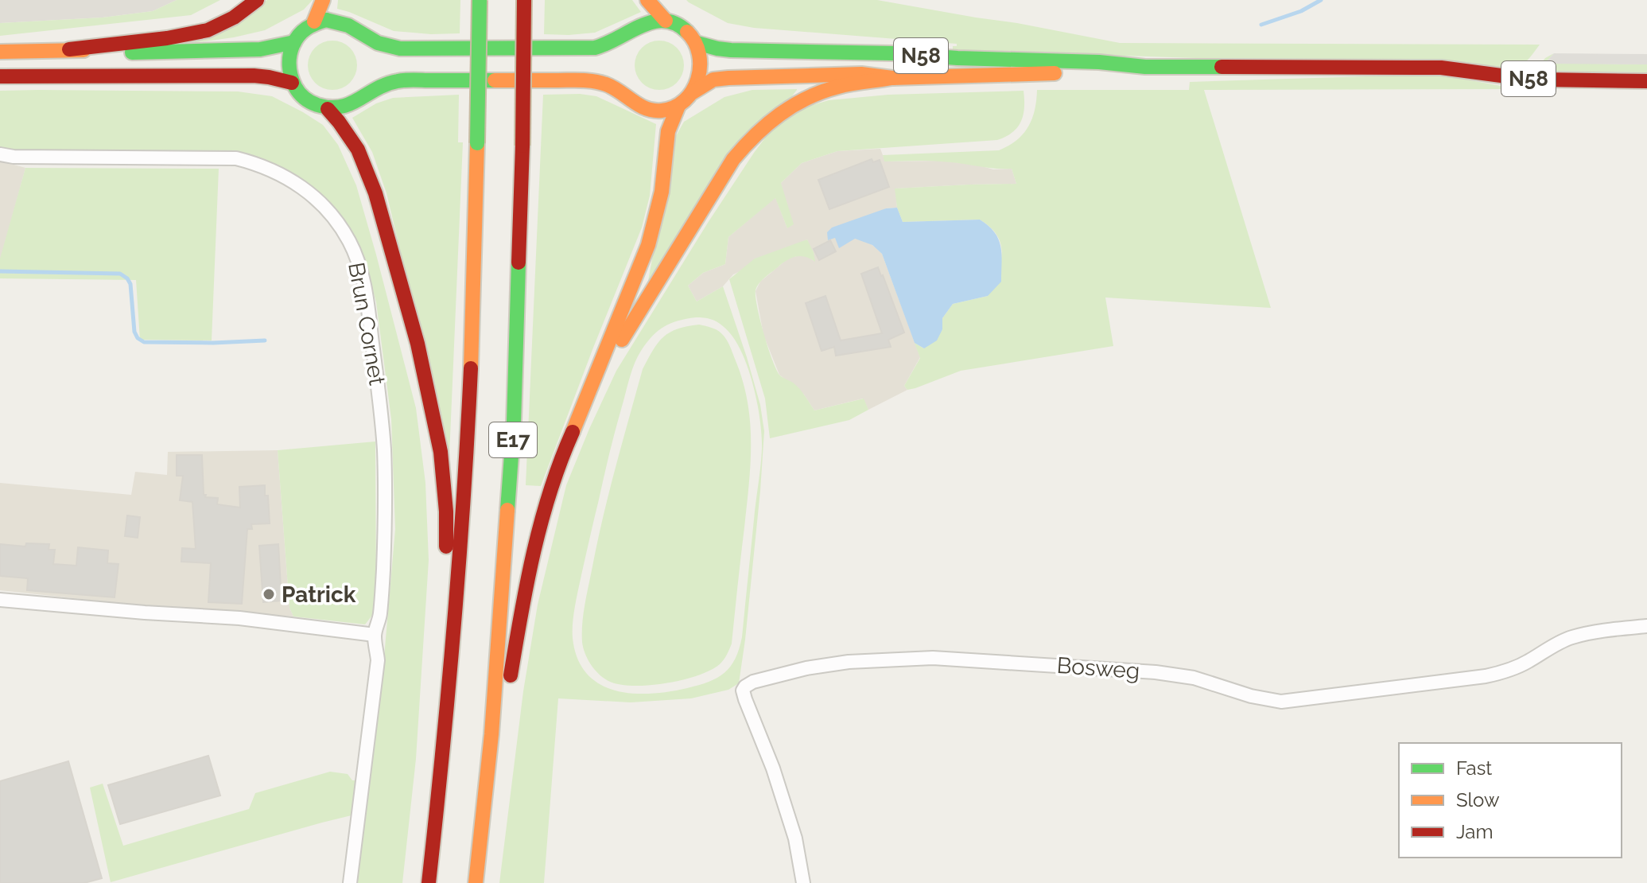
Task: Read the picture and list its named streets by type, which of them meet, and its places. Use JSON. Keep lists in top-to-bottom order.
{
  "streets": {
    "main road": ["N58", "E17"],
    "street": ["Brun Cornet", "Bosweg"]
  },
  "places": ["Patrick"],
  "legend": ["Fast", "Slow", "Jam"]
}
